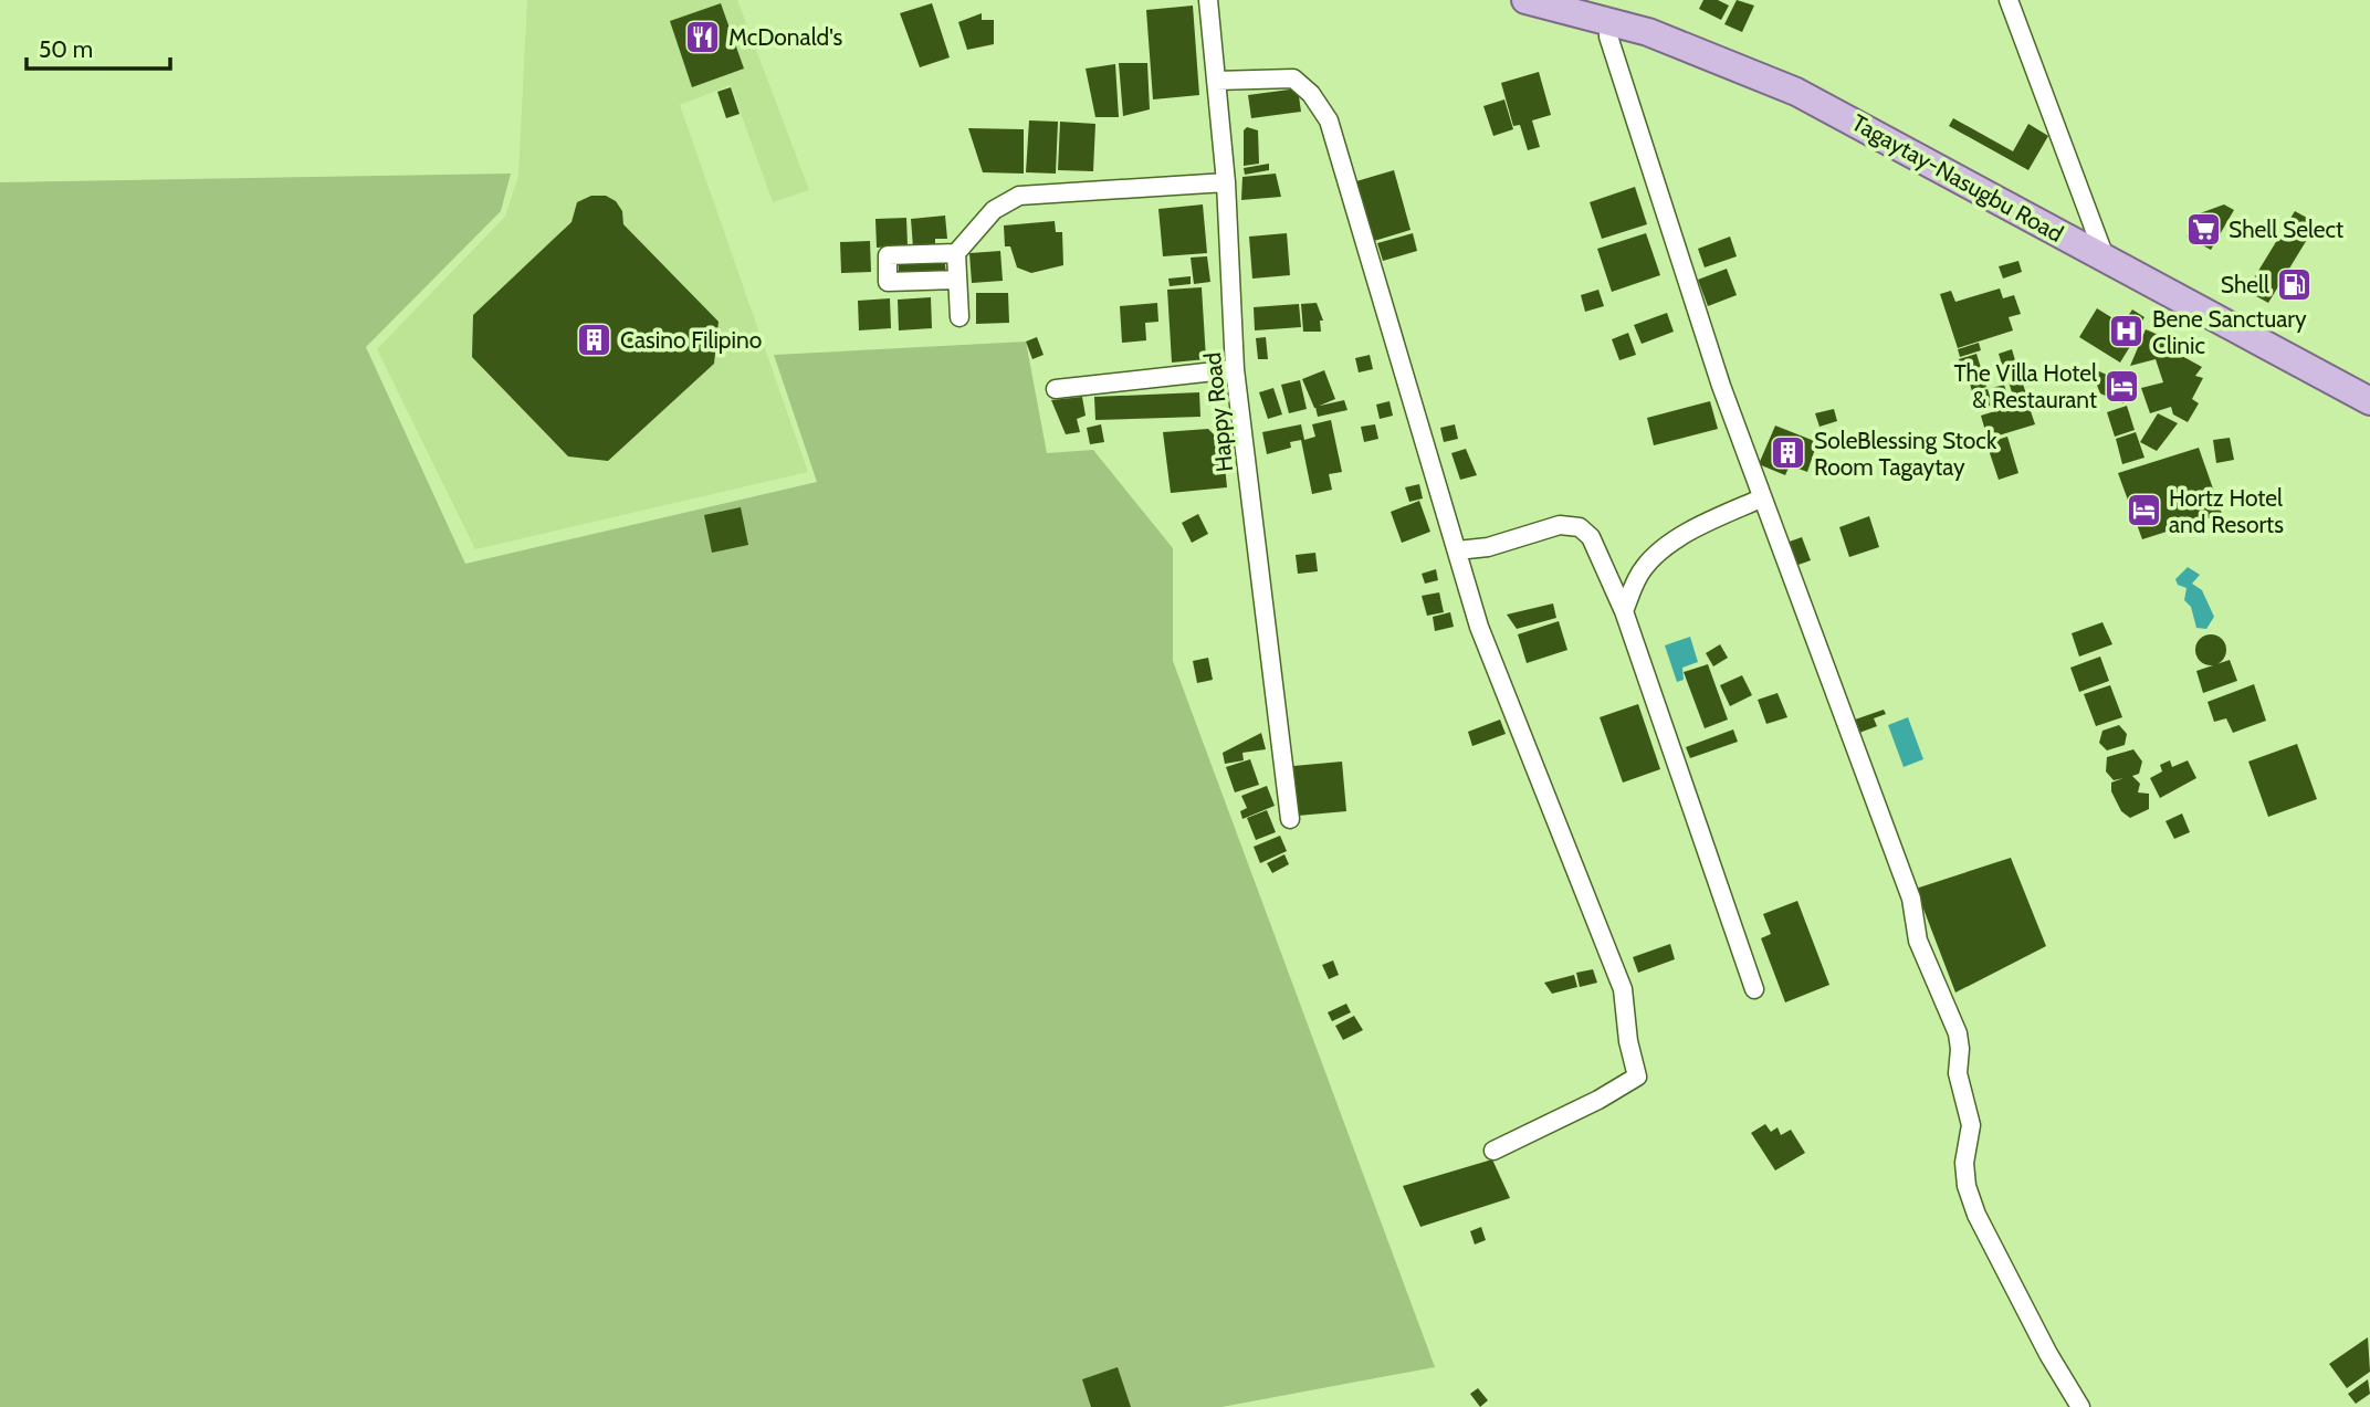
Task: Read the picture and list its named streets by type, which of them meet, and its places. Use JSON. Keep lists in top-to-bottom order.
{
  "streets": {
    "main road": ["Tagaytay-Nasugbu Road"],
    "street": ["Happy Road"]
  },
  "places": {
    "restaurant": ["McDonald's"],
    "supermarket": ["Shell Select"],
    "fuel station": ["Shell"],
    "hospital": ["Bene Sanctuary Clinic"],
    "building": ["Casino Filipino", "SoleBlessing Stock Room Tagaytay"],
    "hotel": ["The Villa Hotel & Restaurant", "Hortz Hotel and Resorts"]
  },
  "scale_bar": "50 m"
}
